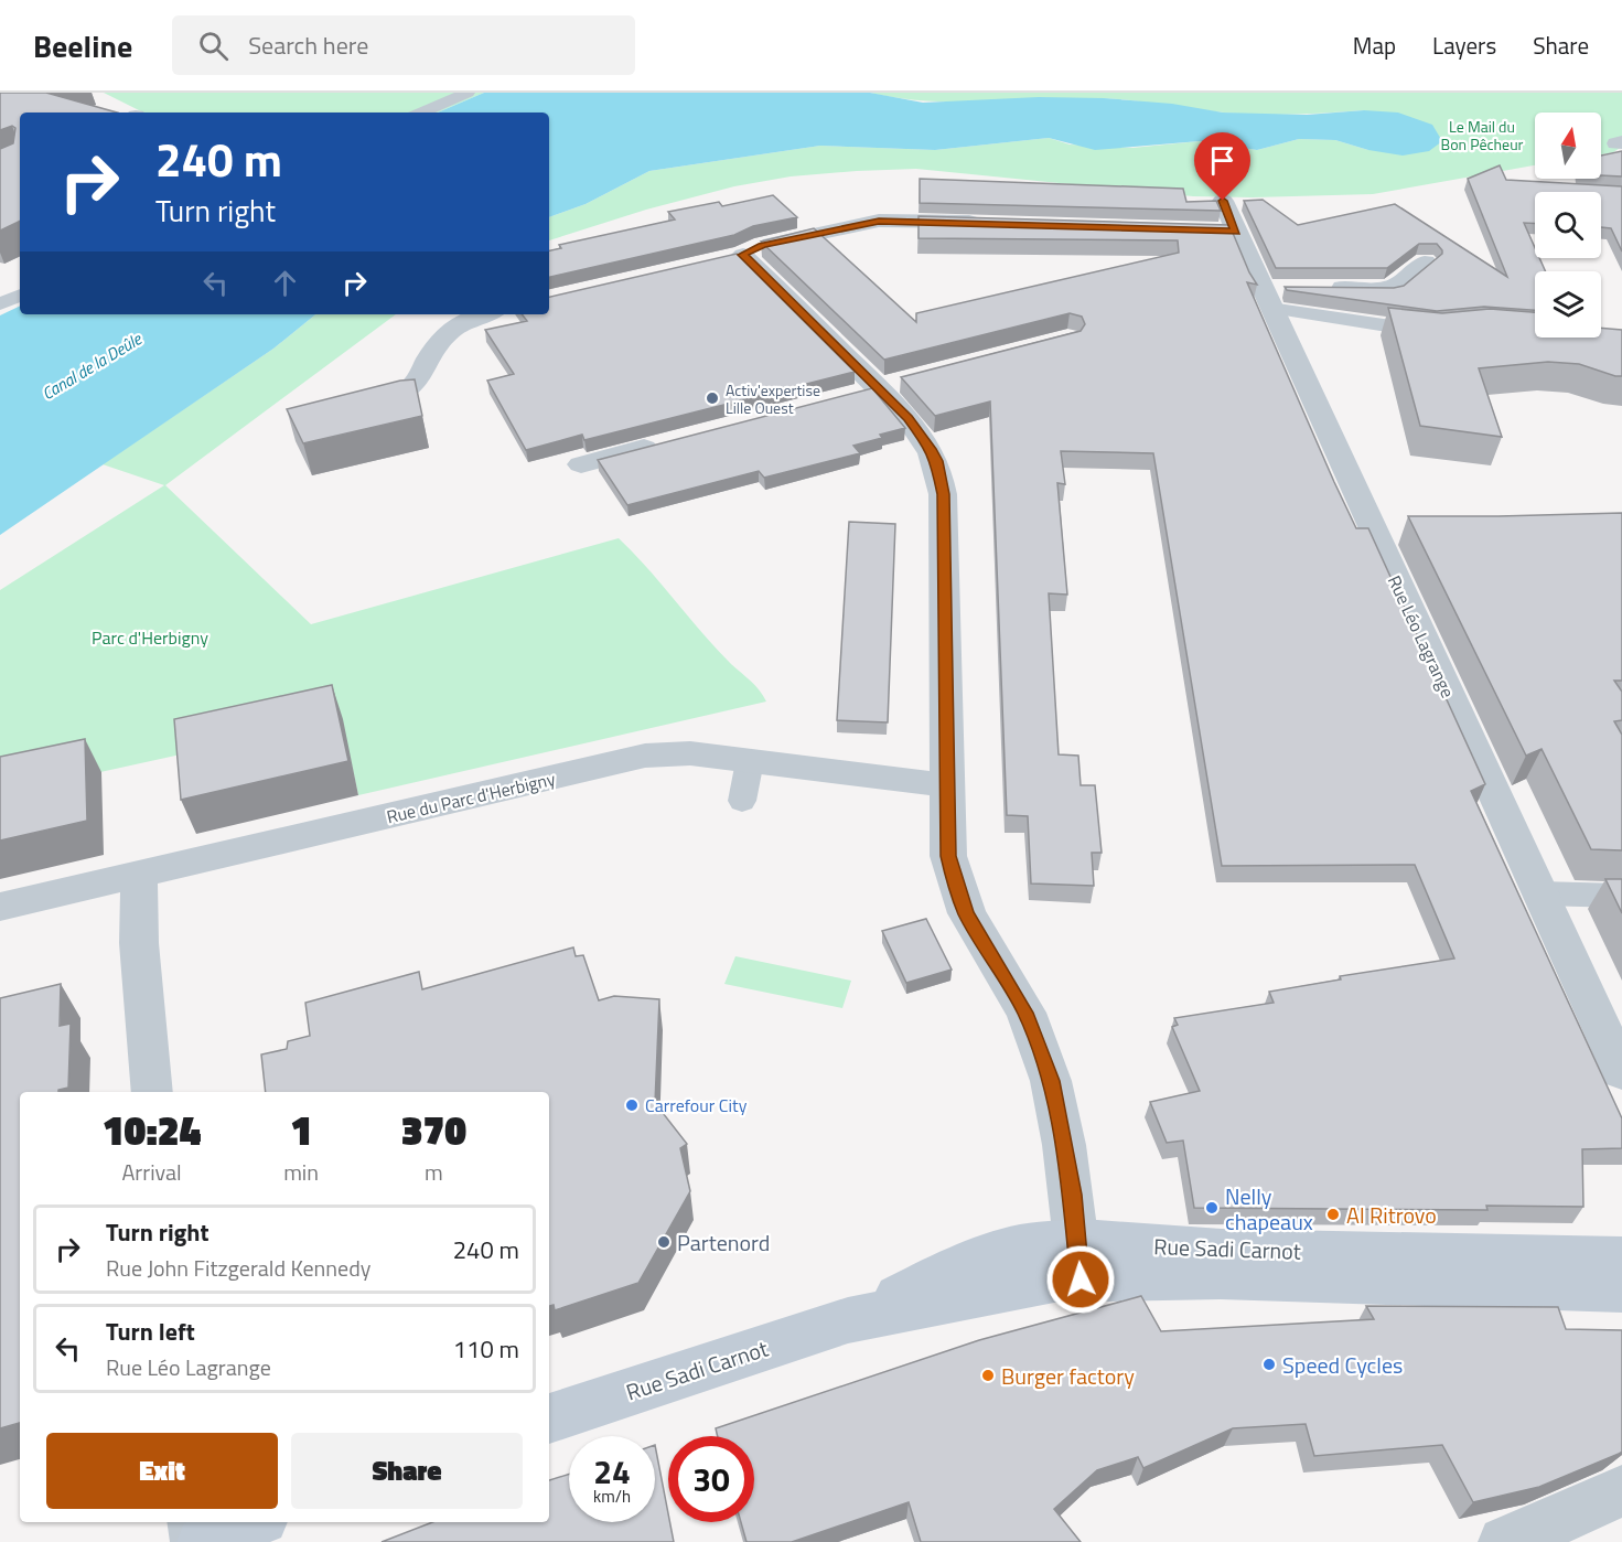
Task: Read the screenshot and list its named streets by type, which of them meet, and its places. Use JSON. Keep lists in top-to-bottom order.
{
  "streets": {
    "main road": ["Rue Sadi Carnot"],
    "street": ["Rue Léo Lagrange", "Rue du Parc d'Herbigny"]
  },
  "water": ["Canal de la Deûle"],
  "parks": ["Le Mail du Bon Pêcheur", "Parc d'Herbigny"],
  "places": [
    "Activ'expertise Lille Ouest",
    "Carrefour City",
    "Nelly chapeaux",
    "Al Ritrovo",
    "Partenord",
    "Speed Cycles",
    "Burger factory"
  ],
  "north": "top",
  "page": {
    "header": "Beeline",
    "search": "Search here",
    "nav": ["Map", "Layers", "Share"],
    "turn": ["240 m", "Turn right"],
    "eta": [
      "10:24",
      "Arrival",
      "1",
      "min",
      "370",
      "m"
    ],
    "list": [
      {
        "name": "Turn right",
        "note": "Rue John Fitzgerald Kennedy",
        "value": "240 m"
      },
      {
        "name": "Turn left",
        "note": "Rue Léo Lagrange",
        "value": "110 m"
      }
    ],
    "buttons": ["Exit", "Share"],
    "speed": "24 km/h",
    "limit": "30"
  }
}
